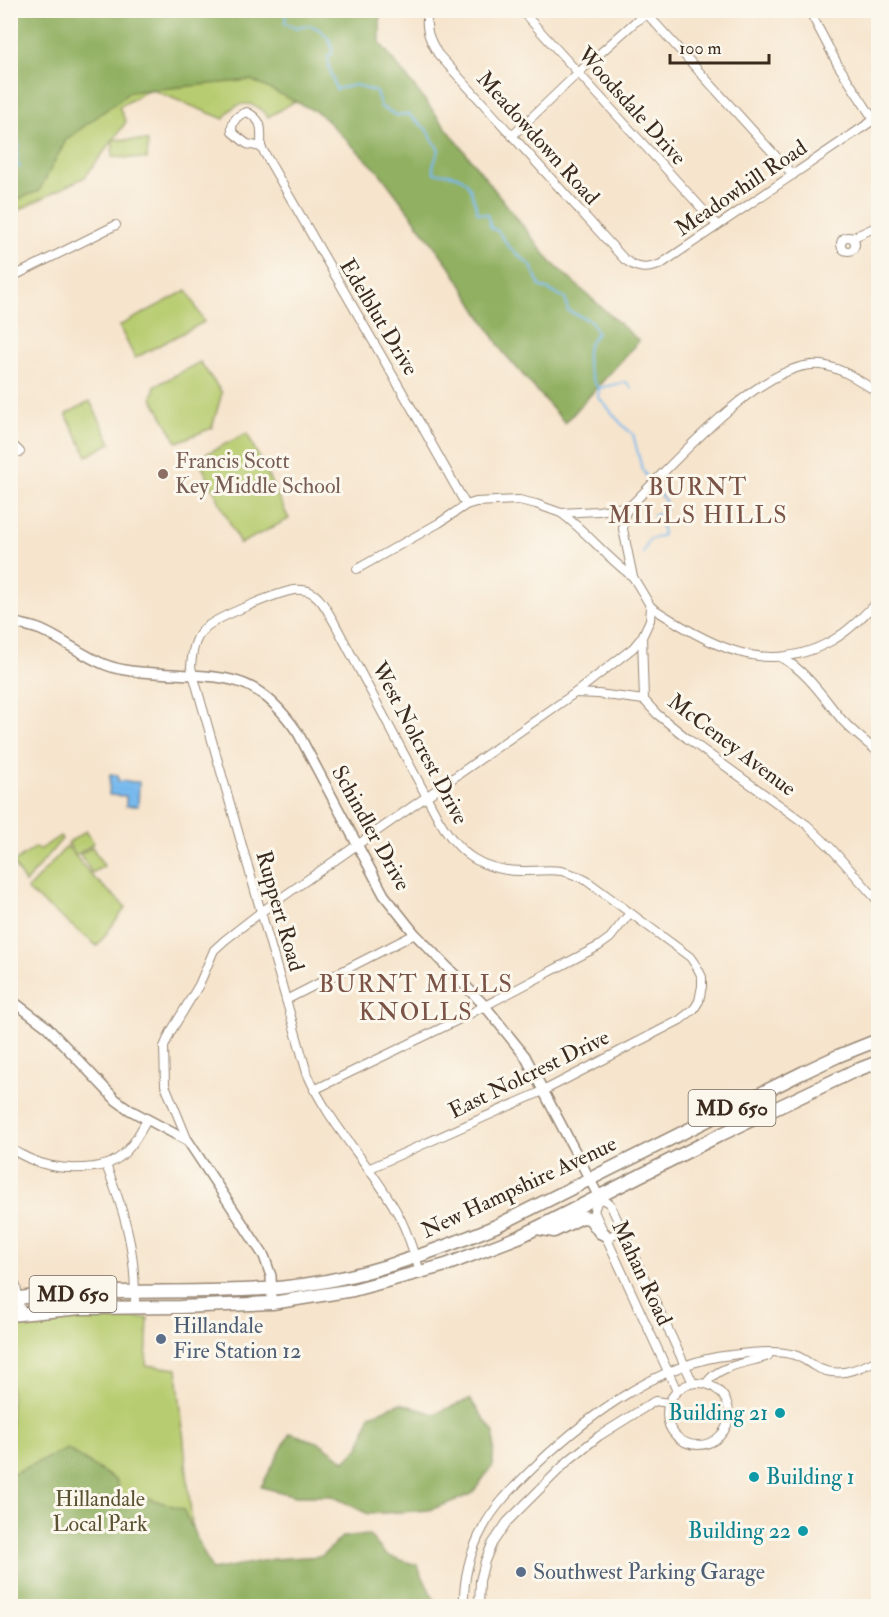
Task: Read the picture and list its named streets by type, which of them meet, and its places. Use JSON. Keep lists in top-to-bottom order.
{
  "streets": {
    "main road": ["MD 650", "New Hampshire Avenue"],
    "street": [
      "Woodsdale Drive",
      "Meadowdown Road",
      "Meadowhill Road",
      "Edelblut Drive",
      "West Nolcrest Drive",
      "McCeney Avenue",
      "Schindler Drive",
      "Ruppert Road",
      "East Nolcrest Drive",
      "Mahan Road"
    ]
  },
  "crossings": [
    ["Woodsdale Drive", "Meadowhill Road"],
    ["Meadowdown Road", "Meadowhill Road"],
    ["West Nolcrest Drive", "Schindler Drive"],
    ["West Nolcrest Drive", "Ruppert Road"],
    ["West Nolcrest Drive", "East Nolcrest Drive"],
    ["Schindler Drive", "Ruppert Road"],
    ["Schindler Drive", "East Nolcrest Drive"],
    ["Schindler Drive", "New Hampshire Avenue"],
    ["Schindler Drive", "Mahan Road"],
    ["Ruppert Road", "East Nolcrest Drive"],
    ["Ruppert Road", "New Hampshire Avenue"],
    ["New Hampshire Avenue", "Mahan Road"]
  ],
  "districts": ["BURNT MILLS HILLS", "BURNT MILLS KNOLLS"],
  "parks": ["Hillandale Local Park"],
  "places": [
    "Francis Scott Key Middle School",
    "Hillandale Fire Station 12",
    "Building 21",
    "Building 1",
    "Building 22",
    "Southwest Parking Garage"
  ],
  "scale_bar": "100 m"
}
